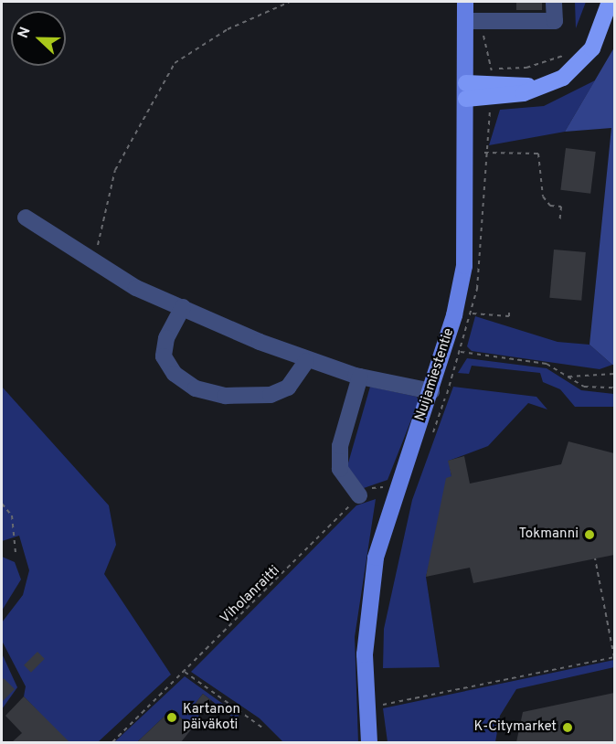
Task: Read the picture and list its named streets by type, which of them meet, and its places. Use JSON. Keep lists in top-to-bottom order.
{
  "streets": {
    "main road": ["Nuijamiestentie"],
    "path": ["Viholanraitti"]
  },
  "crossings": [
    ["Nuijamiestentie", "Viholanraitti"]
  ],
  "places": ["Tokmanni", "Kartanon päiväkoti", "K-Citymarket"],
  "north": "left"
}
